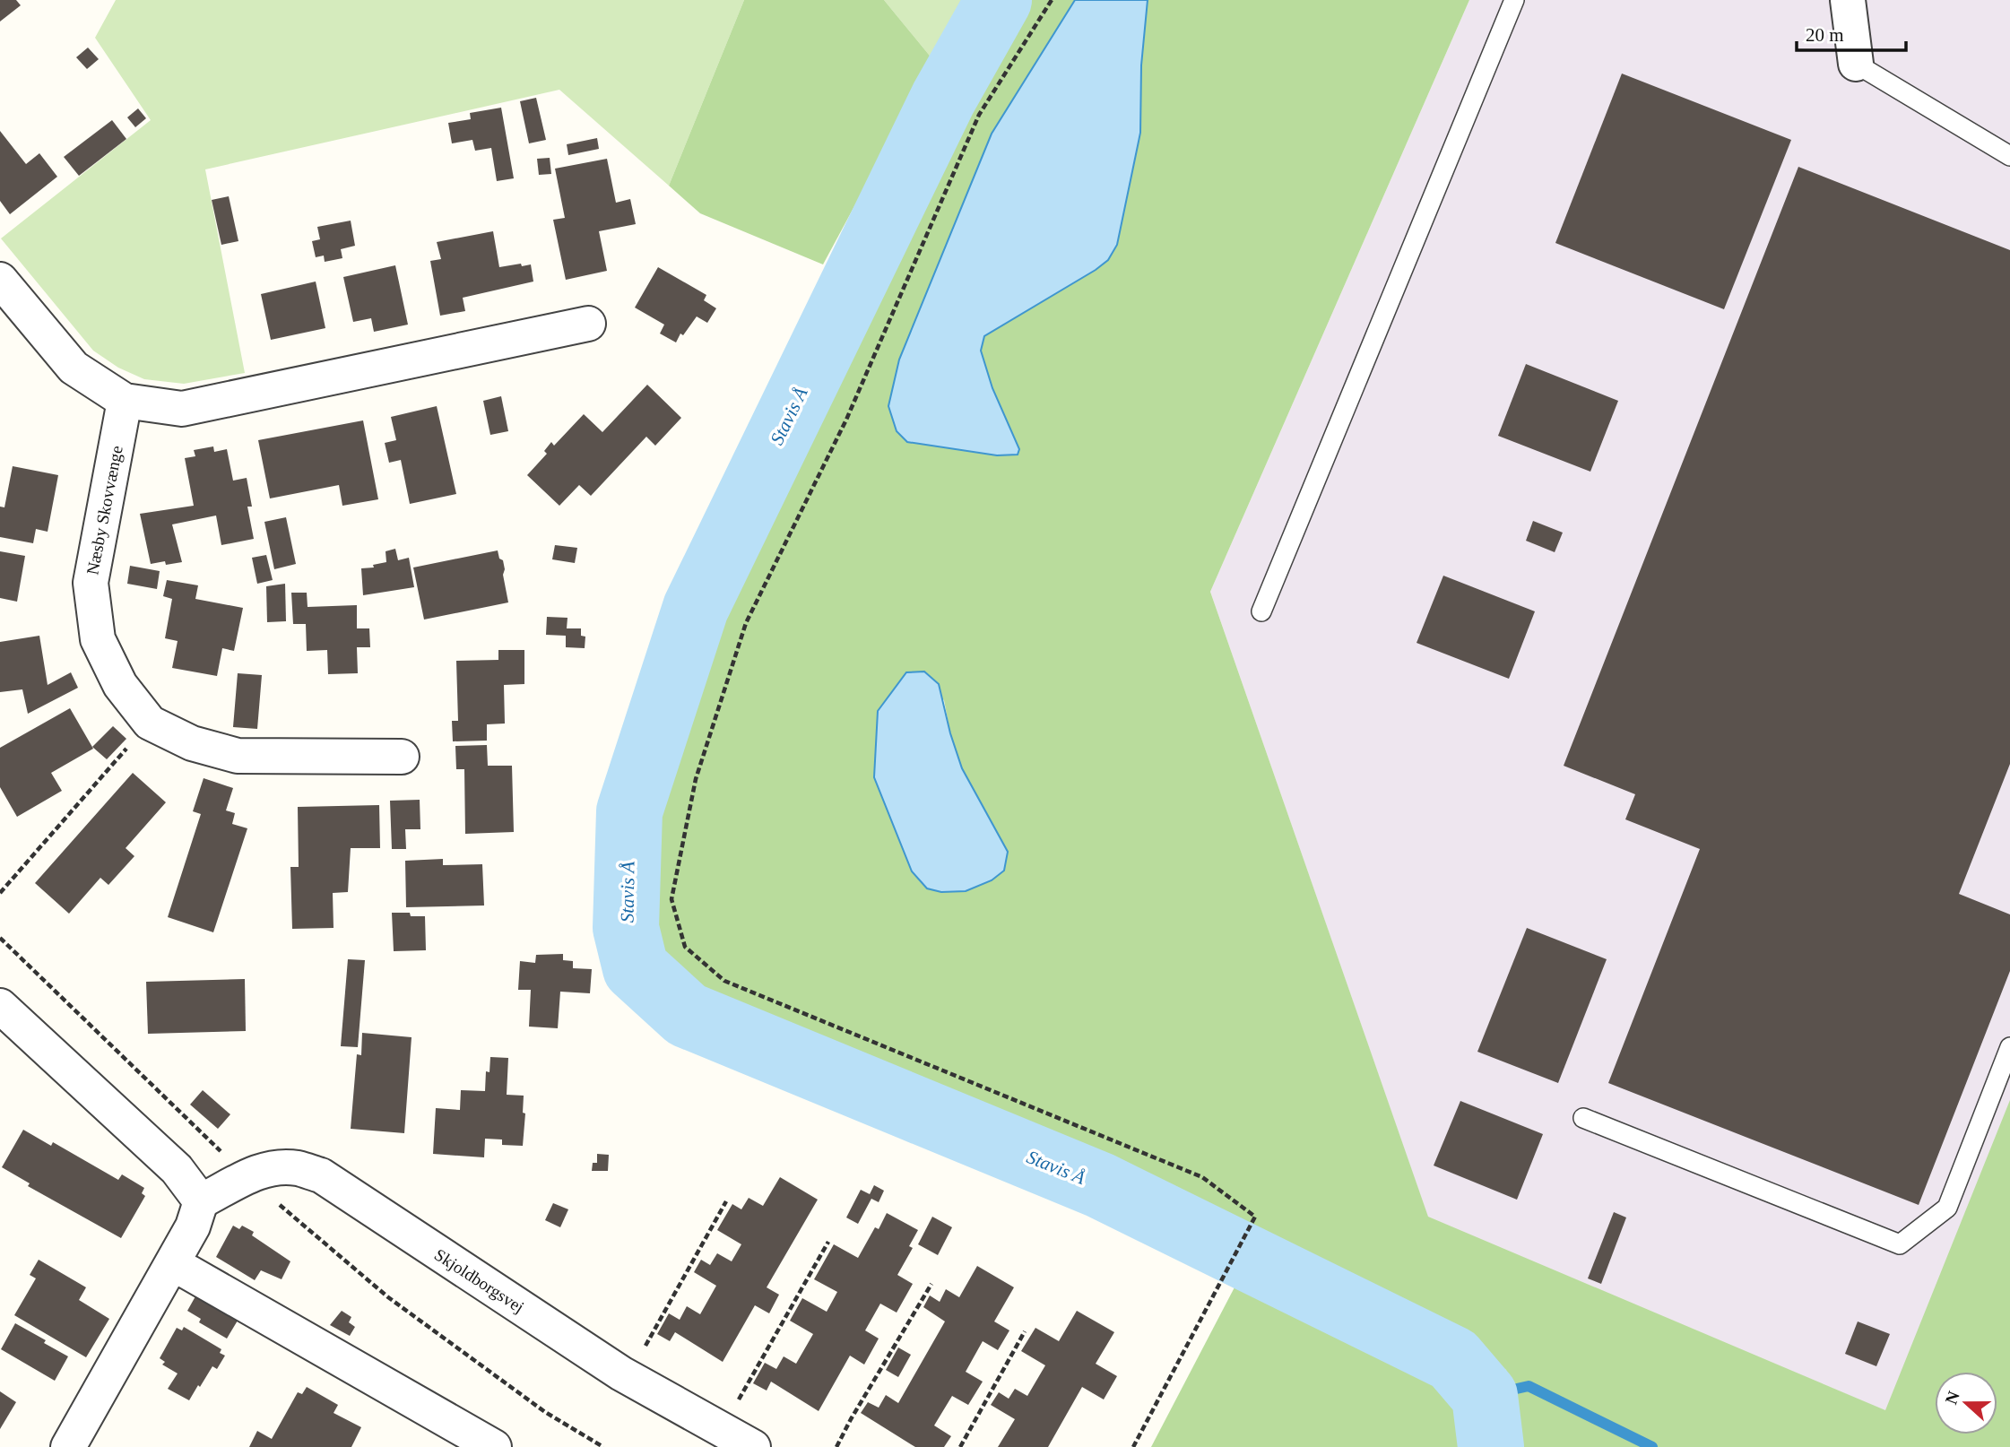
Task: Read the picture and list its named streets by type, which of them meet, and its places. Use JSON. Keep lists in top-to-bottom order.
{
  "streets": {
    "street": ["Næsby Skovvænge", "Skjoldborgsvej"]
  },
  "water": ["Stavis Å"],
  "scale_bar": "20 m",
  "north": "left"
}
